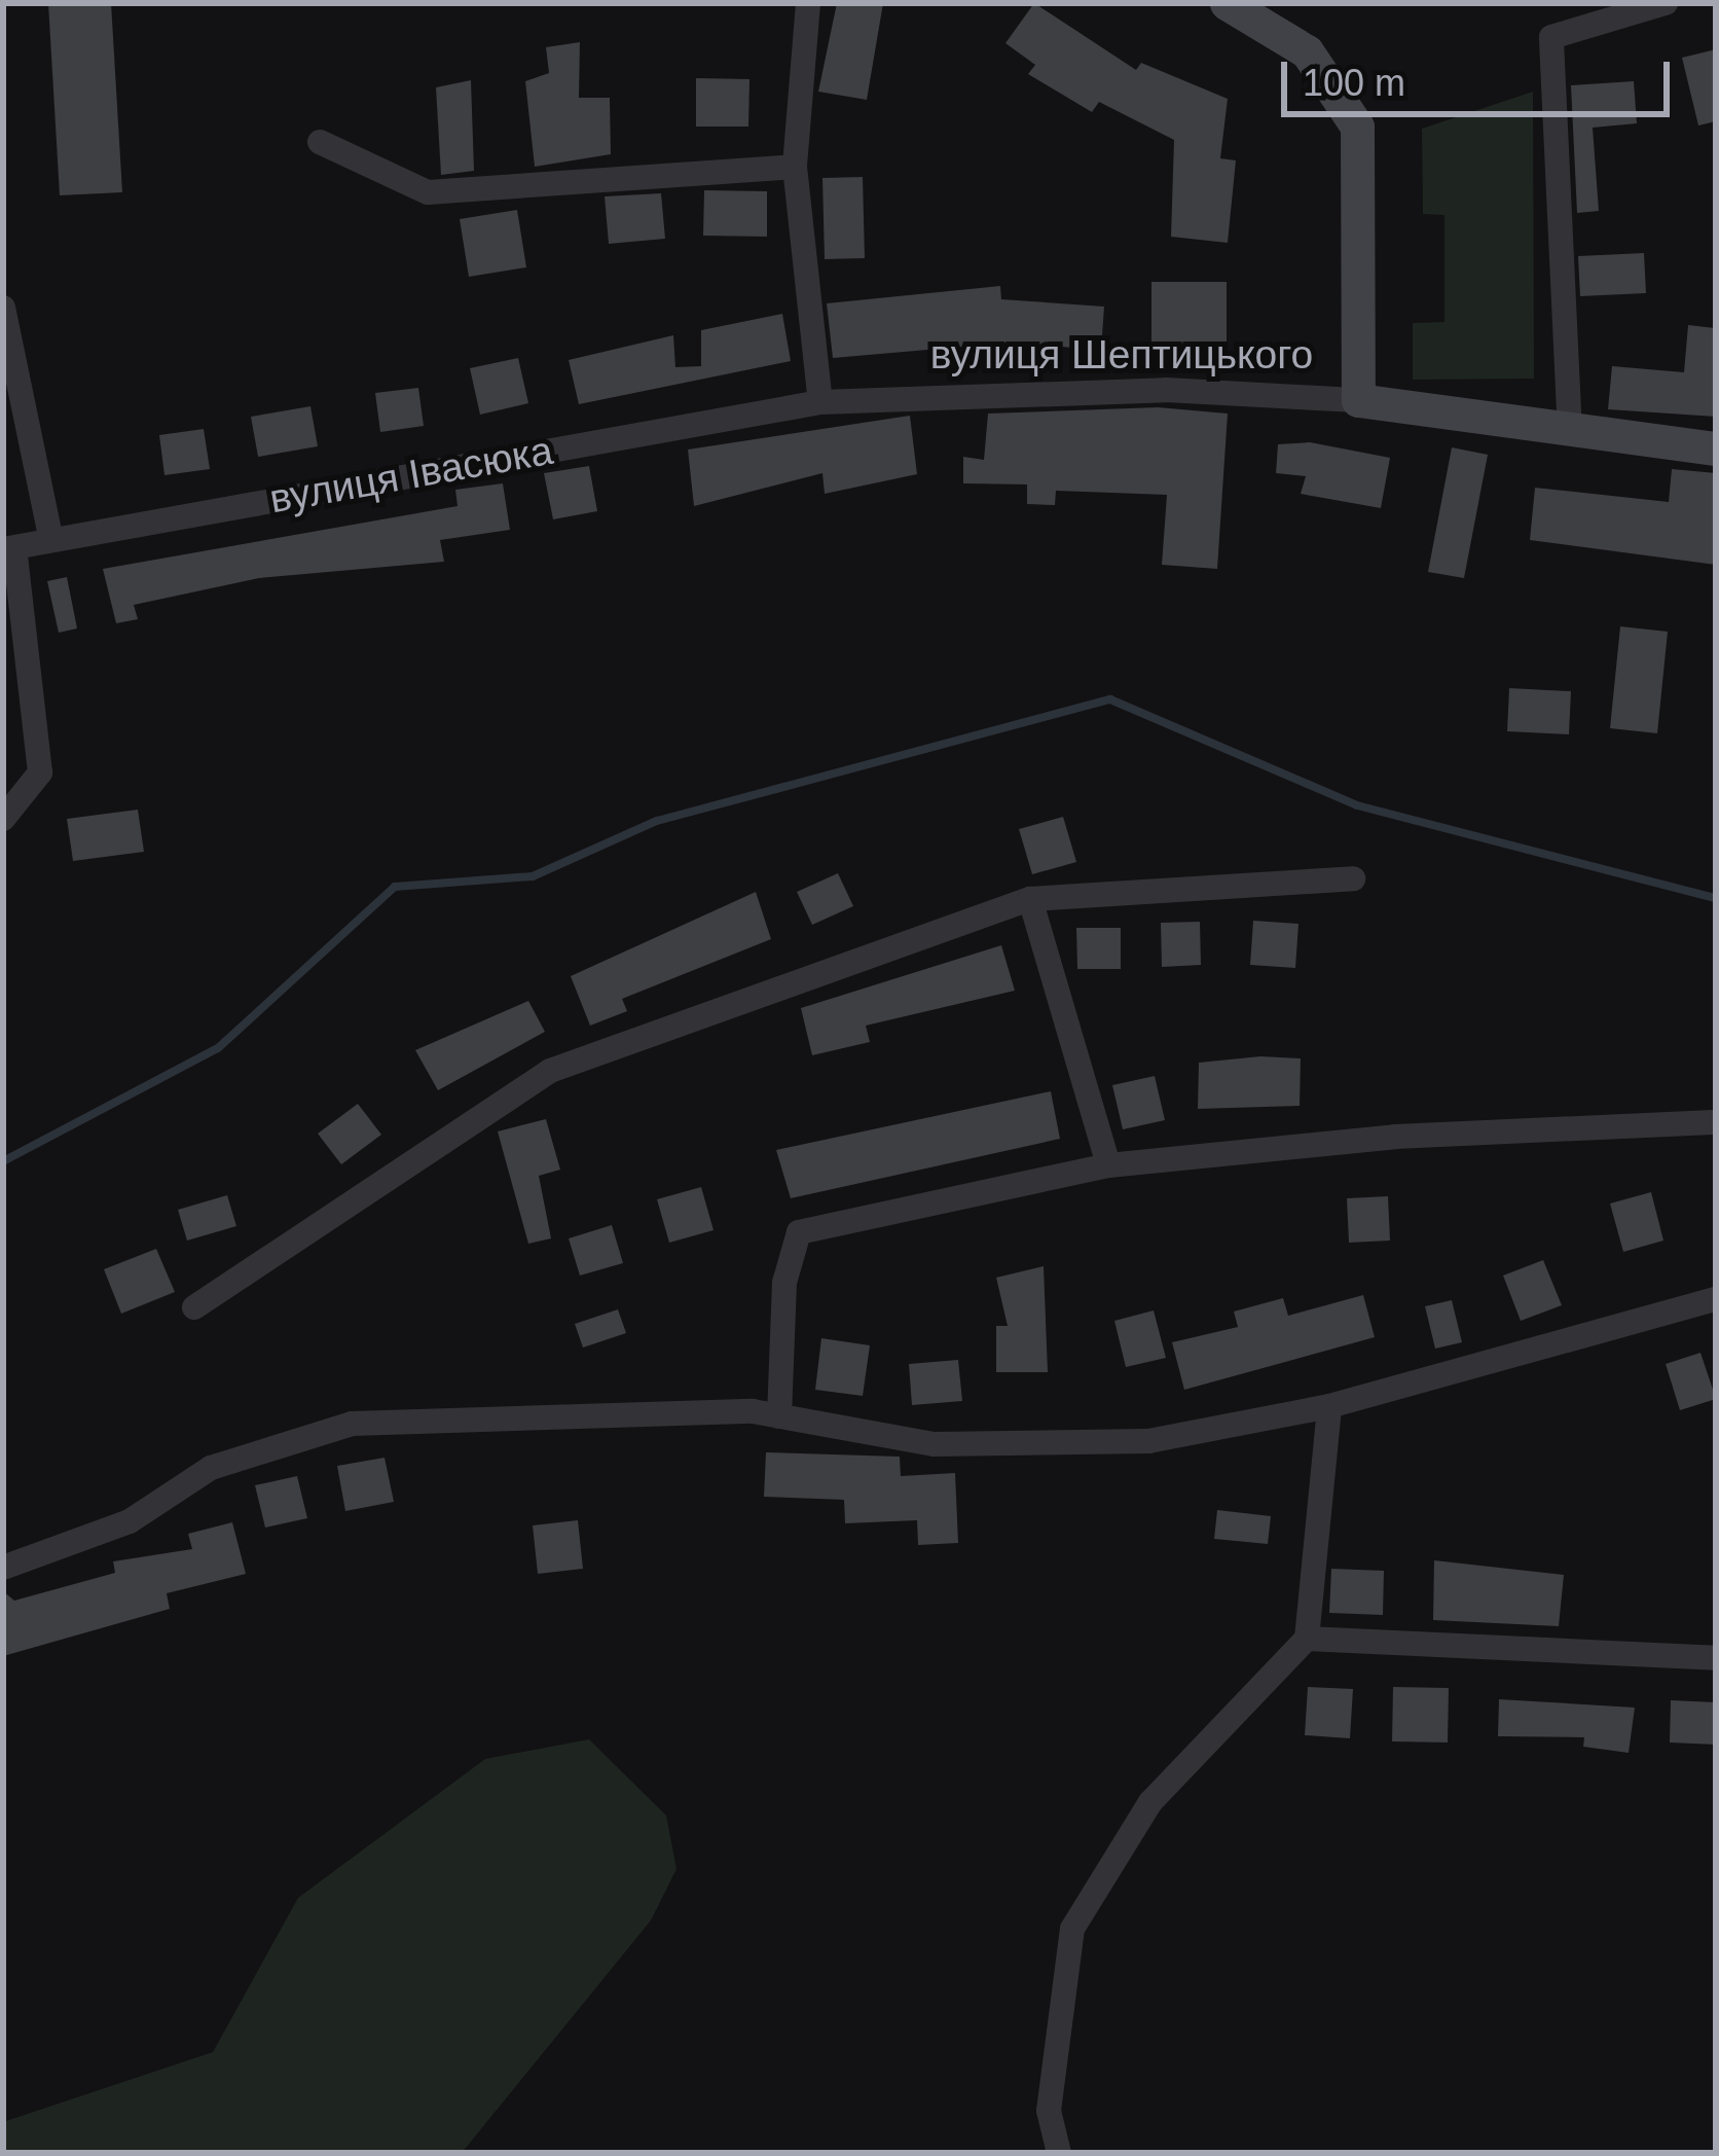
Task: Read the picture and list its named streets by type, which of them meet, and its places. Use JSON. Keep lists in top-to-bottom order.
{
  "streets": {
    "street": ["вулиця Шептицького", "вулиця Івасюка"]
  },
  "crossings": [
    ["вулиця Шептицького", "вулиця Івасюка"]
  ],
  "scale_bar": "100 m"
}
